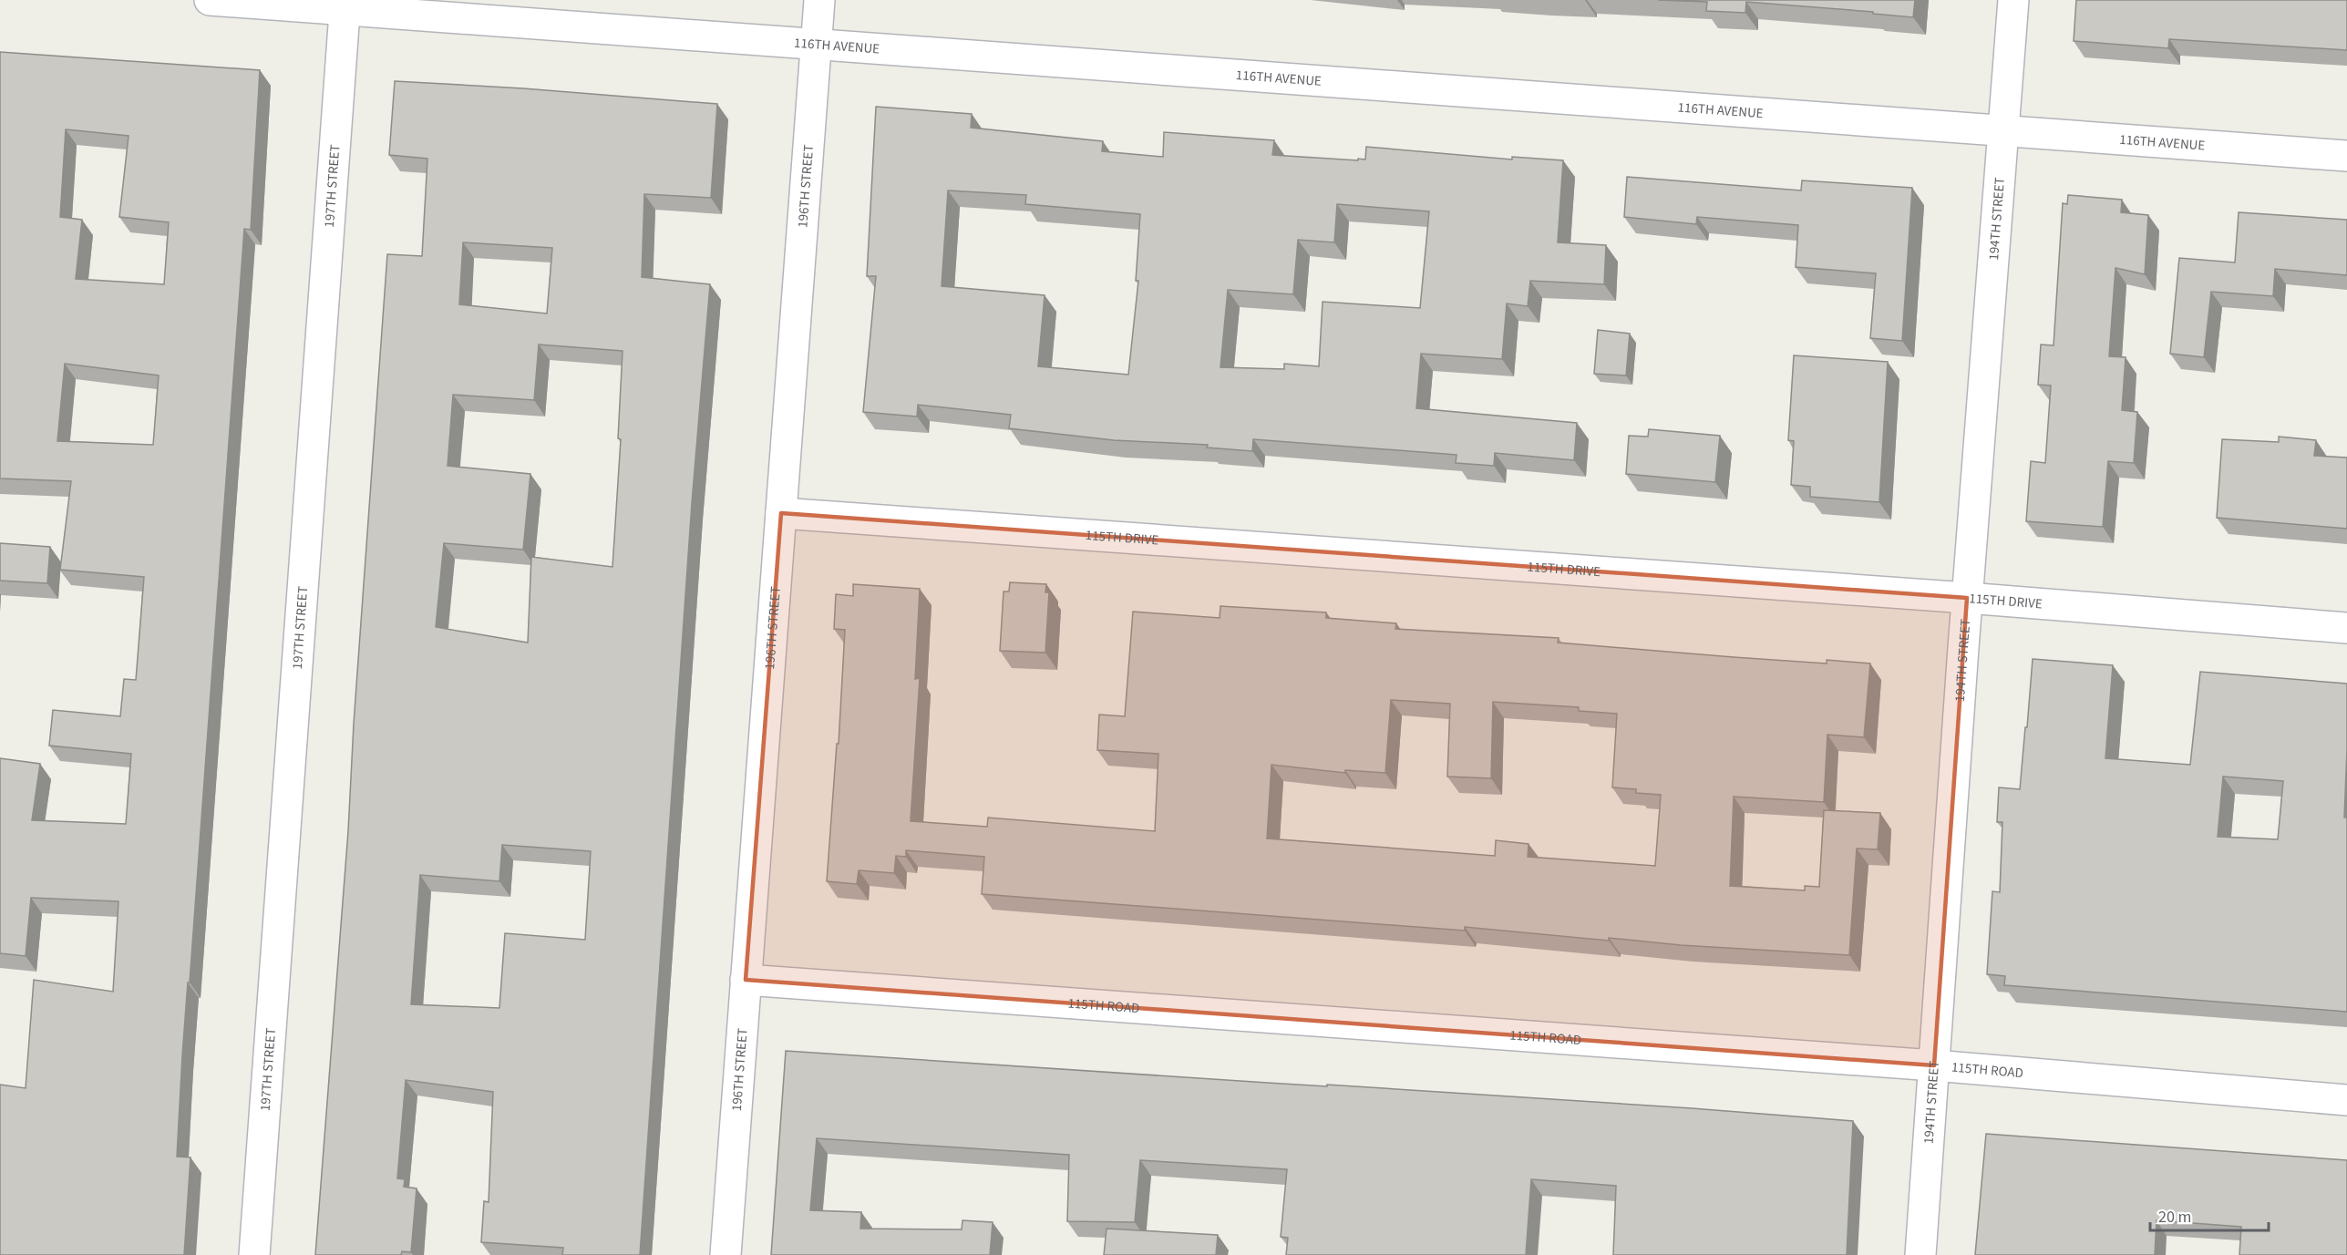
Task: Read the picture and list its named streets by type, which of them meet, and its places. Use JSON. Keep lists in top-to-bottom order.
{
  "streets": {
    "street": [
      "116TH AVENUE",
      "197TH STREET",
      "196TH STREET",
      "194TH STREET",
      "115TH DRIVE",
      "115TH ROAD"
    ]
  },
  "crossings": [
    ["116TH AVENUE", "197TH STREET"],
    ["116TH AVENUE", "196TH STREET"],
    ["116TH AVENUE", "194TH STREET"],
    ["196TH STREET", "115TH DRIVE"],
    ["196TH STREET", "115TH ROAD"],
    ["194TH STREET", "115TH DRIVE"],
    ["194TH STREET", "115TH ROAD"]
  ],
  "scale_bar": "20 m"
}
